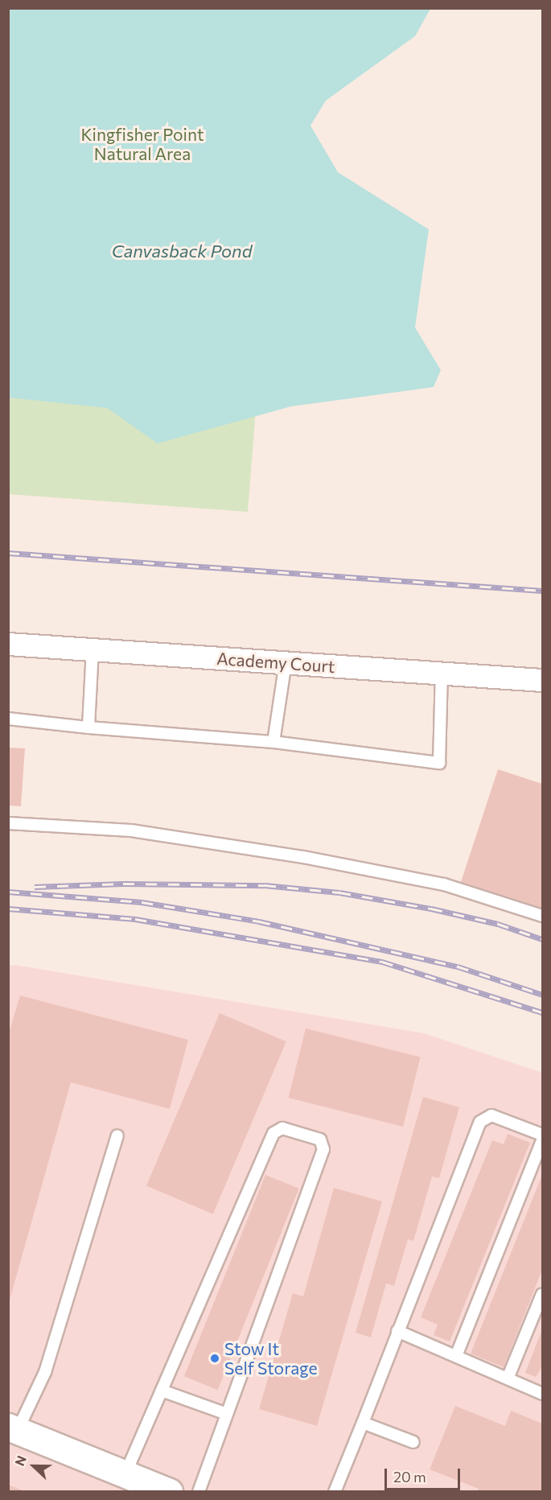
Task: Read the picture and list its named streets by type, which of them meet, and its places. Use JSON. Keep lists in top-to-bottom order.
{
  "streets": {
    "street": ["Academy Court"]
  },
  "water": ["Canvasback Pond"],
  "parks": ["Kingfisher Point Natural Area"],
  "places": ["Stow It Self Storage"],
  "scale_bar": "20 m",
  "north": "left"
}
